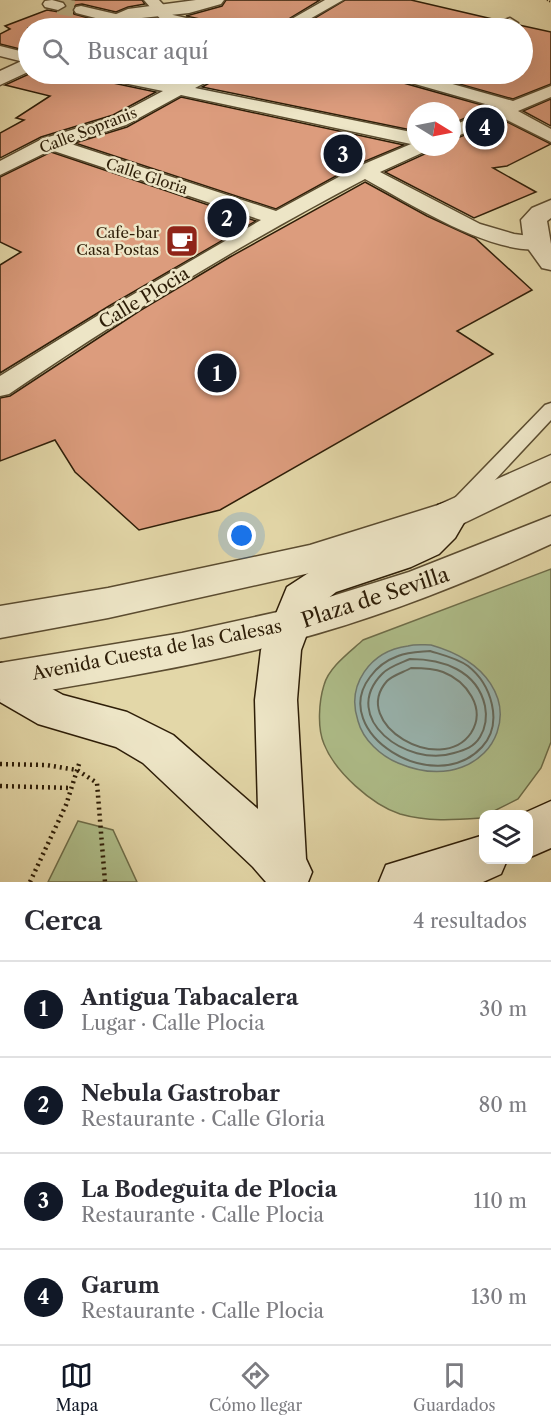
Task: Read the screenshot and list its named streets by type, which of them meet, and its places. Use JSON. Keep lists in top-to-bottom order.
{
  "streets": {
    "street": [
      "Calle Sopranis",
      "Calle Gloria",
      "Calle Plocia",
      "Plaza de Sevilla",
      "Avenida Cuesta de las Calesas"
    ]
  },
  "crossings": [
    ["Calle Sopranis", "Calle Gloria"],
    ["Calle Gloria", "Calle Plocia"],
    ["Plaza de Sevilla", "Avenida Cuesta de las Calesas"]
  ],
  "places": {
    "cafe": ["Cafe-bar Casa Postas"]
  },
  "north": "right",
  "page": {
    "search": "Buscar aquí",
    "pins": [
      "4",
      "3",
      "2",
      "1"
    ],
    "heading": ["Cerca", "4 resultados"],
    "list": [
      {
        "mark": "1",
        "name": "Antigua Tabacalera",
        "note": "Lugar · Calle Plocia",
        "value": "30 m"
      },
      {
        "mark": "2",
        "name": "Nebula Gastrobar",
        "note": "Restaurante · Calle Gloria",
        "value": "80 m"
      },
      {
        "mark": "3",
        "name": "La Bodeguita de Plocia",
        "note": "Restaurante · Calle Plocia",
        "value": "110 m"
      },
      {
        "mark": "4",
        "name": "Garum",
        "note": "Restaurante · Calle Plocia",
        "value": "130 m"
      }
    ],
    "nav": ["Mapa", "Cómo llegar", "Guardados"]
  }
}
